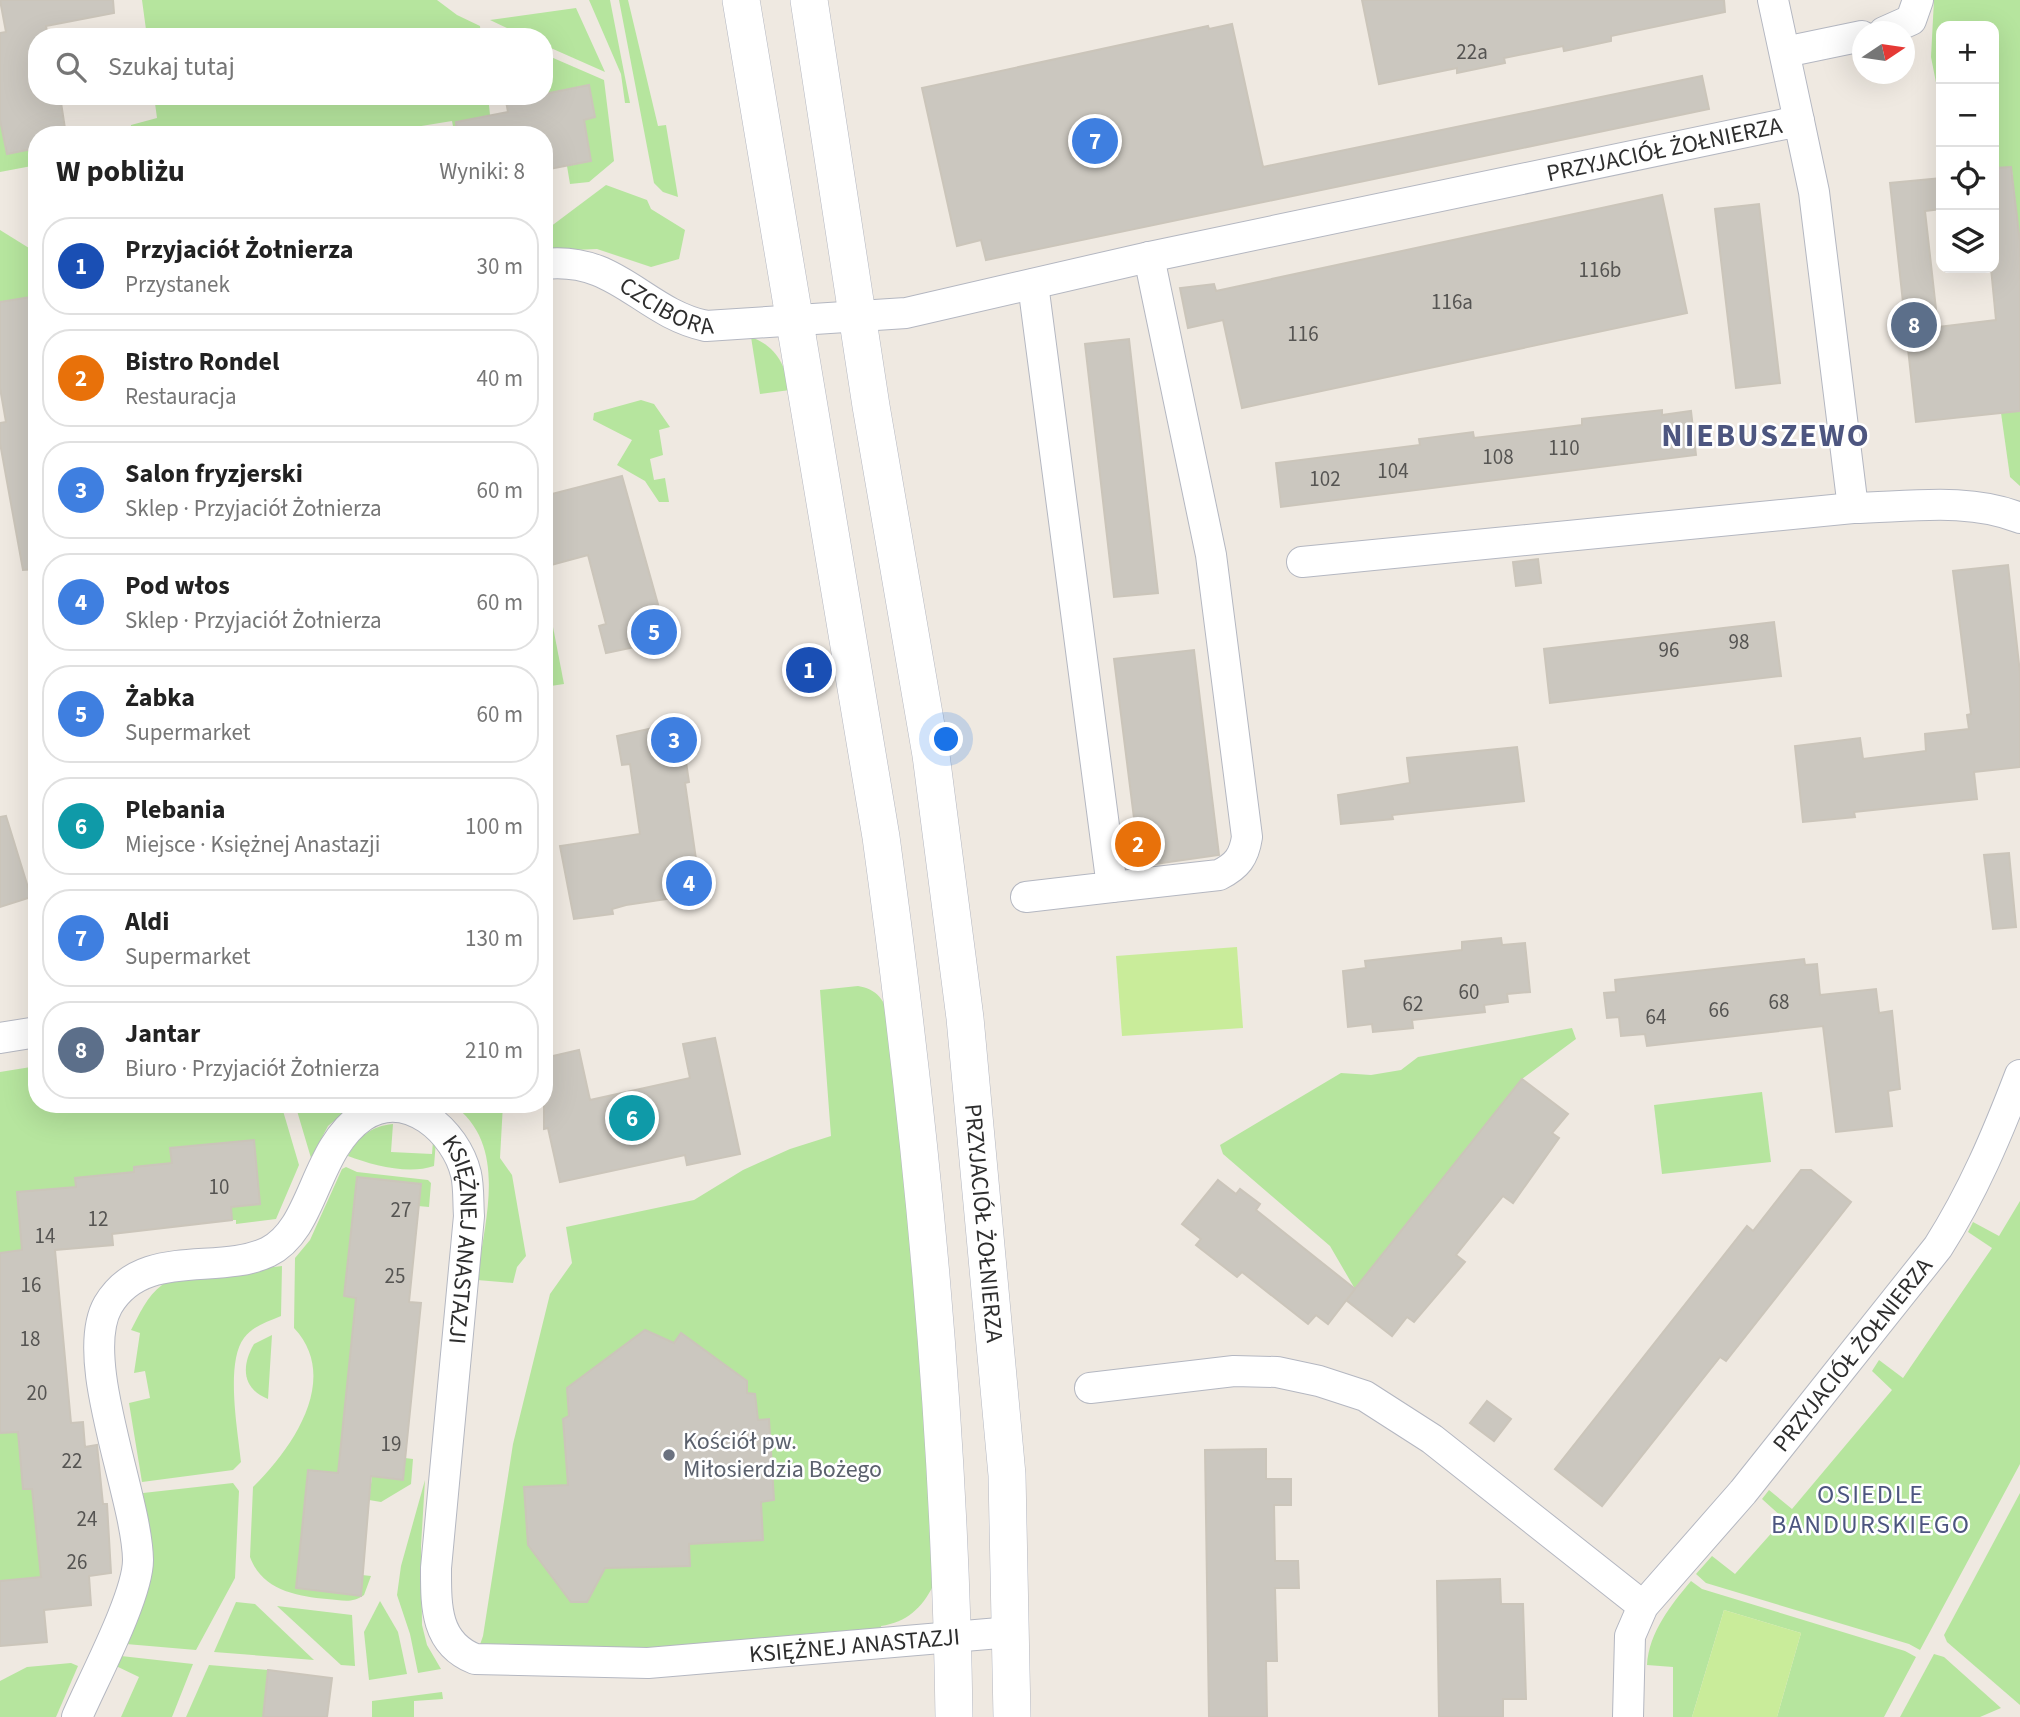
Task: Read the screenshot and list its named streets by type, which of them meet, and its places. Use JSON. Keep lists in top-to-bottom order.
{
  "streets": {
    "street": ["PRZYJACIÓŁ ŻOŁNIERZA", "CZCIBORA", "KSIĘŻNEJ ANASTAZJI"]
  },
  "crossings": [
    ["PRZYJACIÓŁ ŻOŁNIERZA", "CZCIBORA"],
    ["PRZYJACIÓŁ ŻOŁNIERZA", "KSIĘŻNEJ ANASTAZJI"]
  ],
  "districts": ["NIEBUSZEWO", "OSIEDLE BANDURSKIEGO"],
  "places": ["Kościół pw. Miłosierdzia Bożego"],
  "house_numbers": [
    "22a",
    "116b",
    "116a",
    "116",
    "110",
    "108",
    "104",
    "102",
    "98",
    "96",
    "60",
    "68",
    "62",
    "66",
    "64",
    "10",
    "27",
    "12",
    "14",
    "25",
    "16",
    "18",
    "20",
    "19",
    "22",
    "24",
    "26"
  ],
  "north": "right",
  "page": {
    "map_buttons": ["+", "−"],
    "search": "Szukaj tutaj",
    "pins": [
      "7",
      "8",
      "5",
      "1",
      "3",
      "2",
      "4",
      "6"
    ],
    "heading": ["W pobliżu", "Wyniki: 8"],
    "list": [
      {
        "mark": "1",
        "name": "Przyjaciół Żołnierza",
        "note": "Przystanek",
        "value": "30 m"
      },
      {
        "mark": "2",
        "name": "Bistro Rondel",
        "note": "Restauracja",
        "value": "40 m"
      },
      {
        "mark": "3",
        "name": "Salon fryzjerski",
        "note": "Sklep · Przyjaciół Żołnierza",
        "value": "60 m"
      },
      {
        "mark": "4",
        "name": "Pod włos",
        "note": "Sklep · Przyjaciół Żołnierza",
        "value": "60 m"
      },
      {
        "mark": "5",
        "name": "Żabka",
        "note": "Supermarket",
        "value": "60 m"
      },
      {
        "mark": "6",
        "name": "Plebania",
        "note": "Miejsce · Księżnej Anastazji",
        "value": "100 m"
      },
      {
        "mark": "7",
        "name": "Aldi",
        "note": "Supermarket",
        "value": "130 m"
      },
      {
        "mark": "8",
        "name": "Jantar",
        "note": "Biuro · Przyjaciół Żołnierza",
        "value": "210 m"
      }
    ]
  }
}
